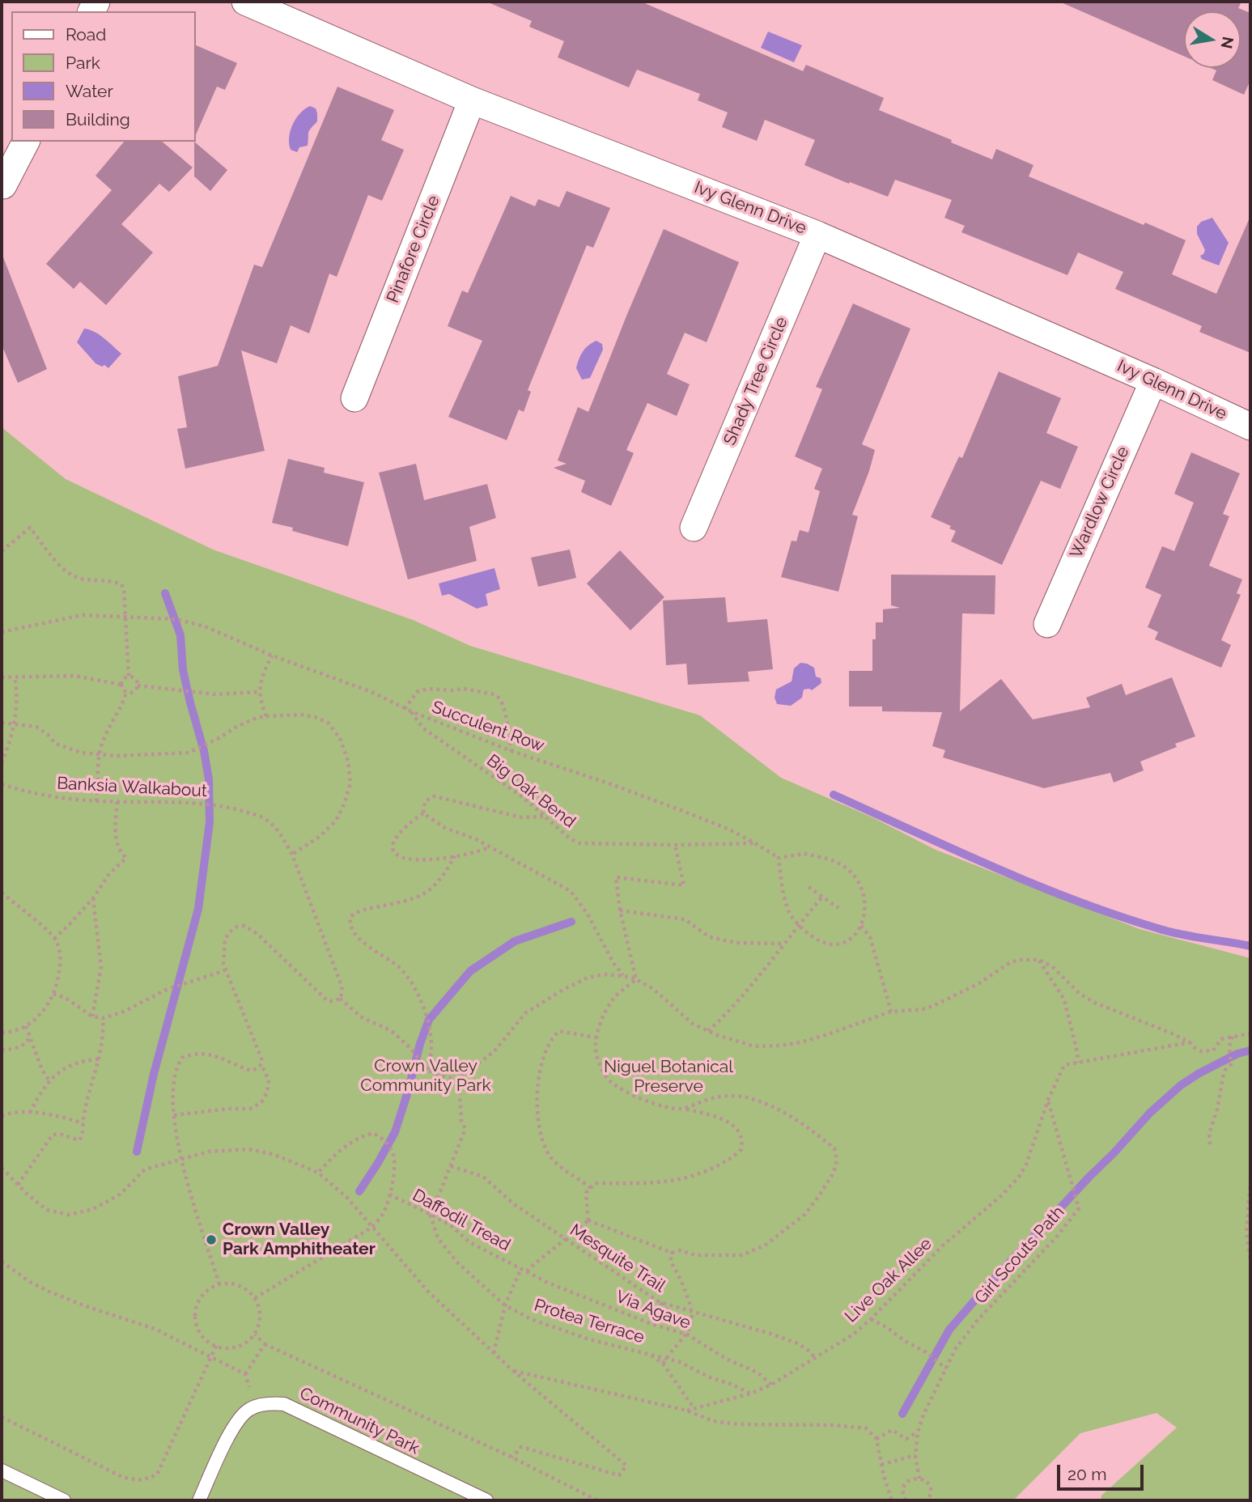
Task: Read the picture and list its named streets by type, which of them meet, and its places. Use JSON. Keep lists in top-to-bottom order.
{
  "streets": {
    "street": [
      "Ivy Glenn Drive",
      "Pinafore Circle",
      "Shady Tree Circle",
      "Wardlow Circle"
    ],
    "lane": ["Community Park"],
    "path": [
      "Succulent Row",
      "Banksia Walkabout",
      "Big Oak Bend",
      "Daffodil Tread",
      "Girl Scouts Path",
      "Mesquite Trail",
      "Live Oak Allee",
      "Via Agave",
      "Protea Terrace"
    ]
  },
  "crossings": [
    ["Ivy Glenn Drive", "Pinafore Circle"],
    ["Ivy Glenn Drive", "Shady Tree Circle"],
    ["Ivy Glenn Drive", "Wardlow Circle"],
    ["Succulent Row", "Big Oak Bend"],
    ["Daffodil Tread", "Via Agave"],
    ["Daffodil Tread", "Protea Terrace"],
    ["Girl Scouts Path", "Live Oak Allee"],
    ["Mesquite Trail", "Live Oak Allee"],
    ["Live Oak Allee", "Via Agave"],
    ["Live Oak Allee", "Protea Terrace"]
  ],
  "parks": ["Crown Valley Community Park", "Niguel Botanical Preserve"],
  "places": ["Crown Valley Park Amphitheater"],
  "legend": [
    "Road",
    "Park",
    "Water",
    "Building"
  ],
  "scale_bar": "20 m",
  "north": "right"
}
